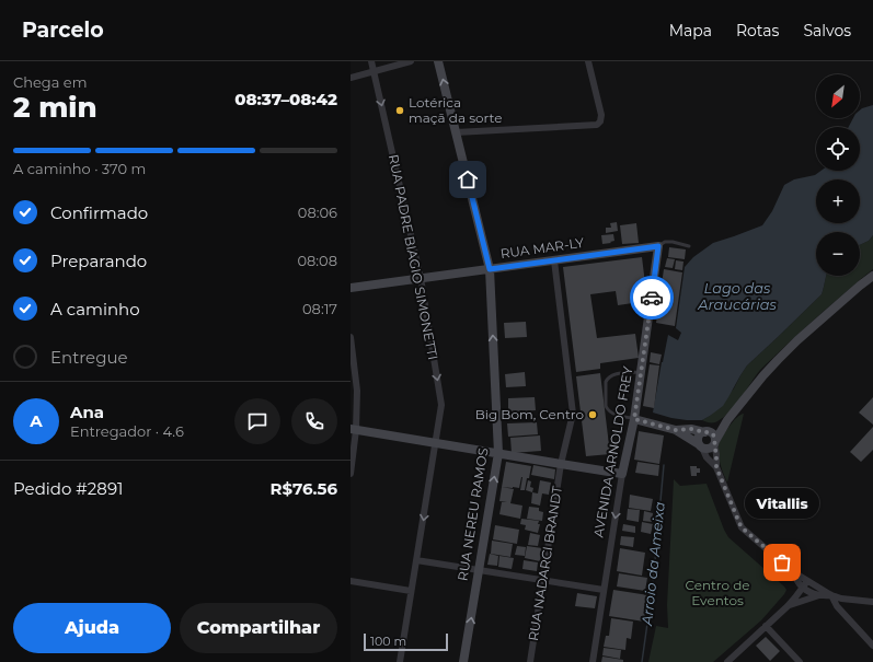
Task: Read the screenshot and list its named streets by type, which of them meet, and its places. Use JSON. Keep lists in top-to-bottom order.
{
  "streets": {
    "street": [
      "RUA MAR-LY",
      "RUA PADRE BIAGIO SIMONETTI",
      "AVENIDA ARNOLDO FREY",
      "RUA NEREU RAMOS",
      "RUA NADARCI BRANDT"
    ]
  },
  "crossings": [
    ["RUA MAR-LY", "RUA PADRE BIAGIO SIMONETTI"],
    ["RUA MAR-LY", "AVENIDA ARNOLDO FREY"],
    ["RUA MAR-LY", "RUA NEREU RAMOS"],
    ["RUA MAR-LY", "RUA NADARCI BRANDT"]
  ],
  "one_way": ["RUA PADRE BIAGIO SIMONETTI", "RUA NEREU RAMOS"],
  "water": ["Lago das Araucárias", "Arroio da Ameixa"],
  "parks": ["Centro de Eventos"],
  "places": ["Lotérica maçã da sorte", "Big Bom, Centro", "Vitallis"],
  "scale_bar": "100 m",
  "north": "bottom left",
  "page": {
    "header": "Parcelo",
    "nav": ["Mapa", "Rotas", "Salvos"],
    "heading": ["2 min", "Chega em", "08:37–08:42"],
    "panel": [
      "Ana",
      "Entregador · 4.6",
      "Pedido #2891",
      "R$76.56"
    ],
    "map_buttons": ["+", "−"],
    "bar": "A caminho · 370 m",
    "list": [
      ["Confirmado", "08:06"],
      ["Preparando", "08:08"],
      ["A caminho", "08:17"],
      "Entregue"
    ],
    "round": "A",
    "bubble": "Vitallis",
    "buttons": ["Ajuda", "Compartilhar"],
    "scale": "100 m"
  }
}
